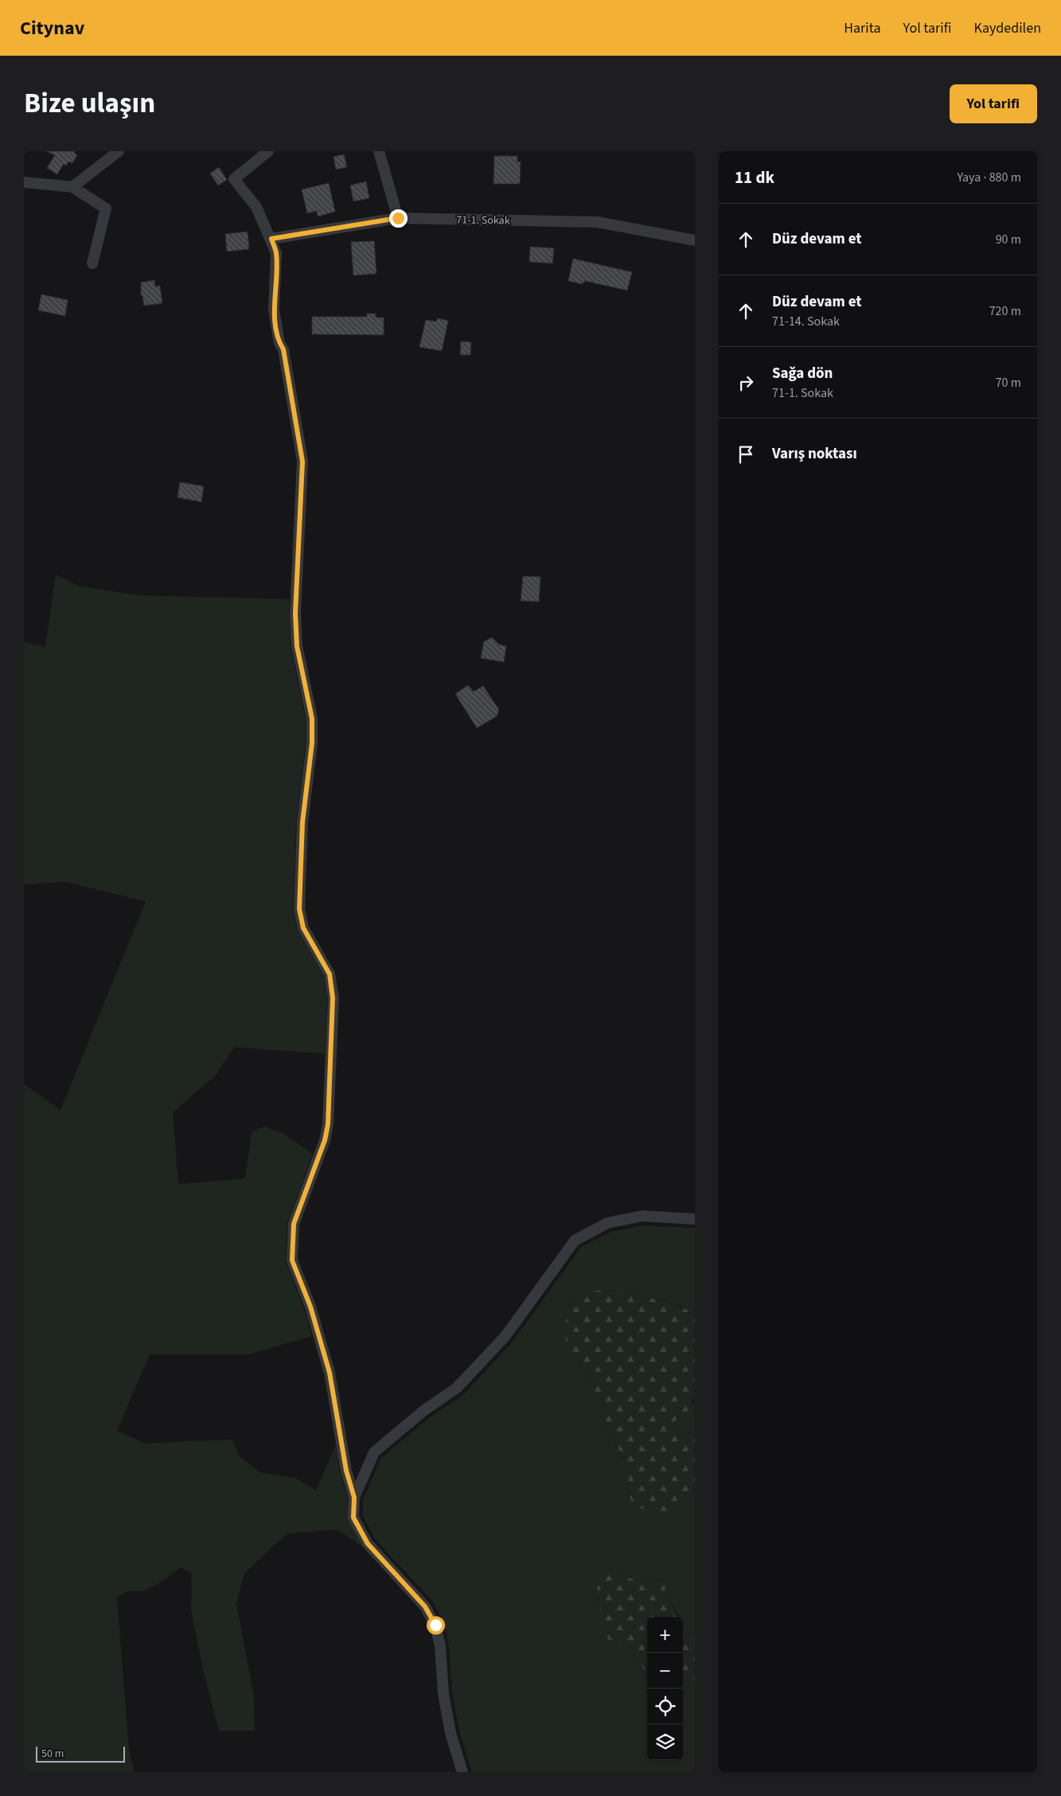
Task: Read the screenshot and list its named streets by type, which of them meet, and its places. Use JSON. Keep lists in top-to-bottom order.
{
  "streets": {
    "street": ["71-1. Sokak"]
  },
  "scale_bar": "50 m",
  "page": {
    "header": "Citynav",
    "nav": ["Harita", "Yol tarifi", "Kaydedilen"],
    "title": "Bize ulaşın",
    "buttons": "Yol tarifi",
    "heading": ["11 dk", "Yaya · 880 m"],
    "list": [
      ["Düz devam et", "90 m"],
      ["Düz devam et", "71-14. Sokak", "720 m"],
      ["Sağa dön", "71-1. Sokak", "70 m"],
      "Varış noktası"
    ],
    "map_buttons": ["+", "−"],
    "scale": "50 m"
  }
}
